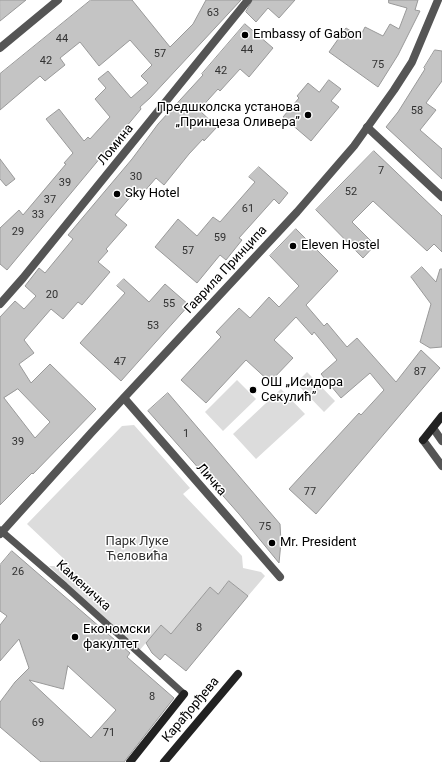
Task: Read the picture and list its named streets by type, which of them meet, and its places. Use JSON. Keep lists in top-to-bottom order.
{
  "streets": {
    "main road": ["Карађорђева"],
    "street": [
      "Ломина",
      "Гаврила Принципа",
      "Личка",
      "Каменичка"
    ]
  },
  "crossings": [
    ["Гаврила Принципа", "Личка"],
    ["Гаврила Принципа", "Каменичка"],
    ["Каменичка", "Карађорђева"]
  ],
  "parks": ["Парк Луке Ћеловића"],
  "places": [
    "Embassy of Gabon",
    "Предшколска установа „Принцеза Оливера”",
    "Sky Hotel",
    "Eleven Hostel",
    "ОШ „Исидора Секулић”",
    "Mr. President",
    "Економски факултет"
  ],
  "house_numbers": [
    "63",
    "44",
    "44",
    "57",
    "42",
    "75",
    "42",
    "58",
    "7",
    "30",
    "39",
    "52",
    "37",
    "61",
    "33",
    "29",
    "59",
    "57",
    "20",
    "55",
    "53",
    "47",
    "87",
    "1",
    "39",
    "77",
    "75",
    "26",
    "8",
    "8",
    "69",
    "71"
  ]
}
